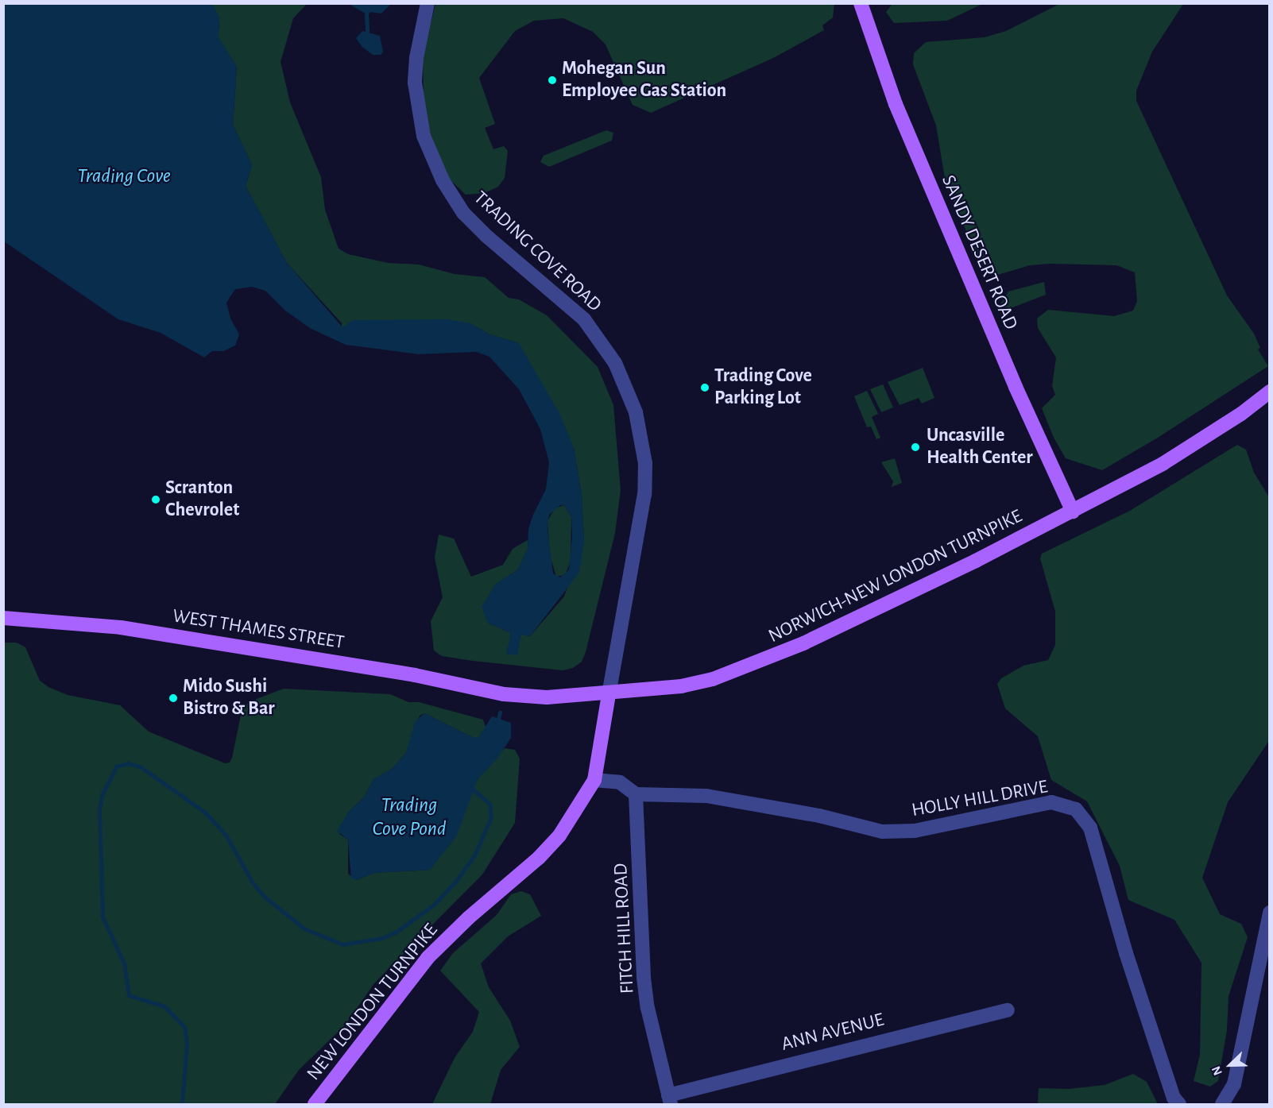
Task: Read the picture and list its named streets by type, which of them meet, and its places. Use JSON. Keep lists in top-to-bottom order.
{
  "streets": {
    "main road": [
      "SANDY DESERT ROAD",
      "NORWICH-NEW LONDON TURNPIKE",
      "WEST THAMES STREET",
      "NEW LONDON TURNPIKE"
    ],
    "street": [
      "TRADING COVE ROAD",
      "HOLLY HILL DRIVE",
      "FITCH HILL ROAD",
      "ANN AVENUE"
    ]
  },
  "crossings": [
    ["TRADING COVE ROAD", "NORWICH-NEW LONDON TURNPIKE"],
    ["TRADING COVE ROAD", "NEW LONDON TURNPIKE"],
    ["SANDY DESERT ROAD", "NORWICH-NEW LONDON TURNPIKE"],
    ["NORWICH-NEW LONDON TURNPIKE", "WEST THAMES STREET"],
    ["NORWICH-NEW LONDON TURNPIKE", "NEW LONDON TURNPIKE"],
    ["HOLLY HILL DRIVE", "FITCH HILL ROAD"],
    ["FITCH HILL ROAD", "ANN AVENUE"]
  ],
  "water": ["Trading Cove", "Trading Cove Pond"],
  "places": [
    "Mohegan Sun Employee Gas Station",
    "Trading Cove Parking Lot",
    "Uncasville Health Center",
    "Scranton Chevrolet",
    "Mido Sushi Bistro & Bar"
  ],
  "north": "bottom left"
}
